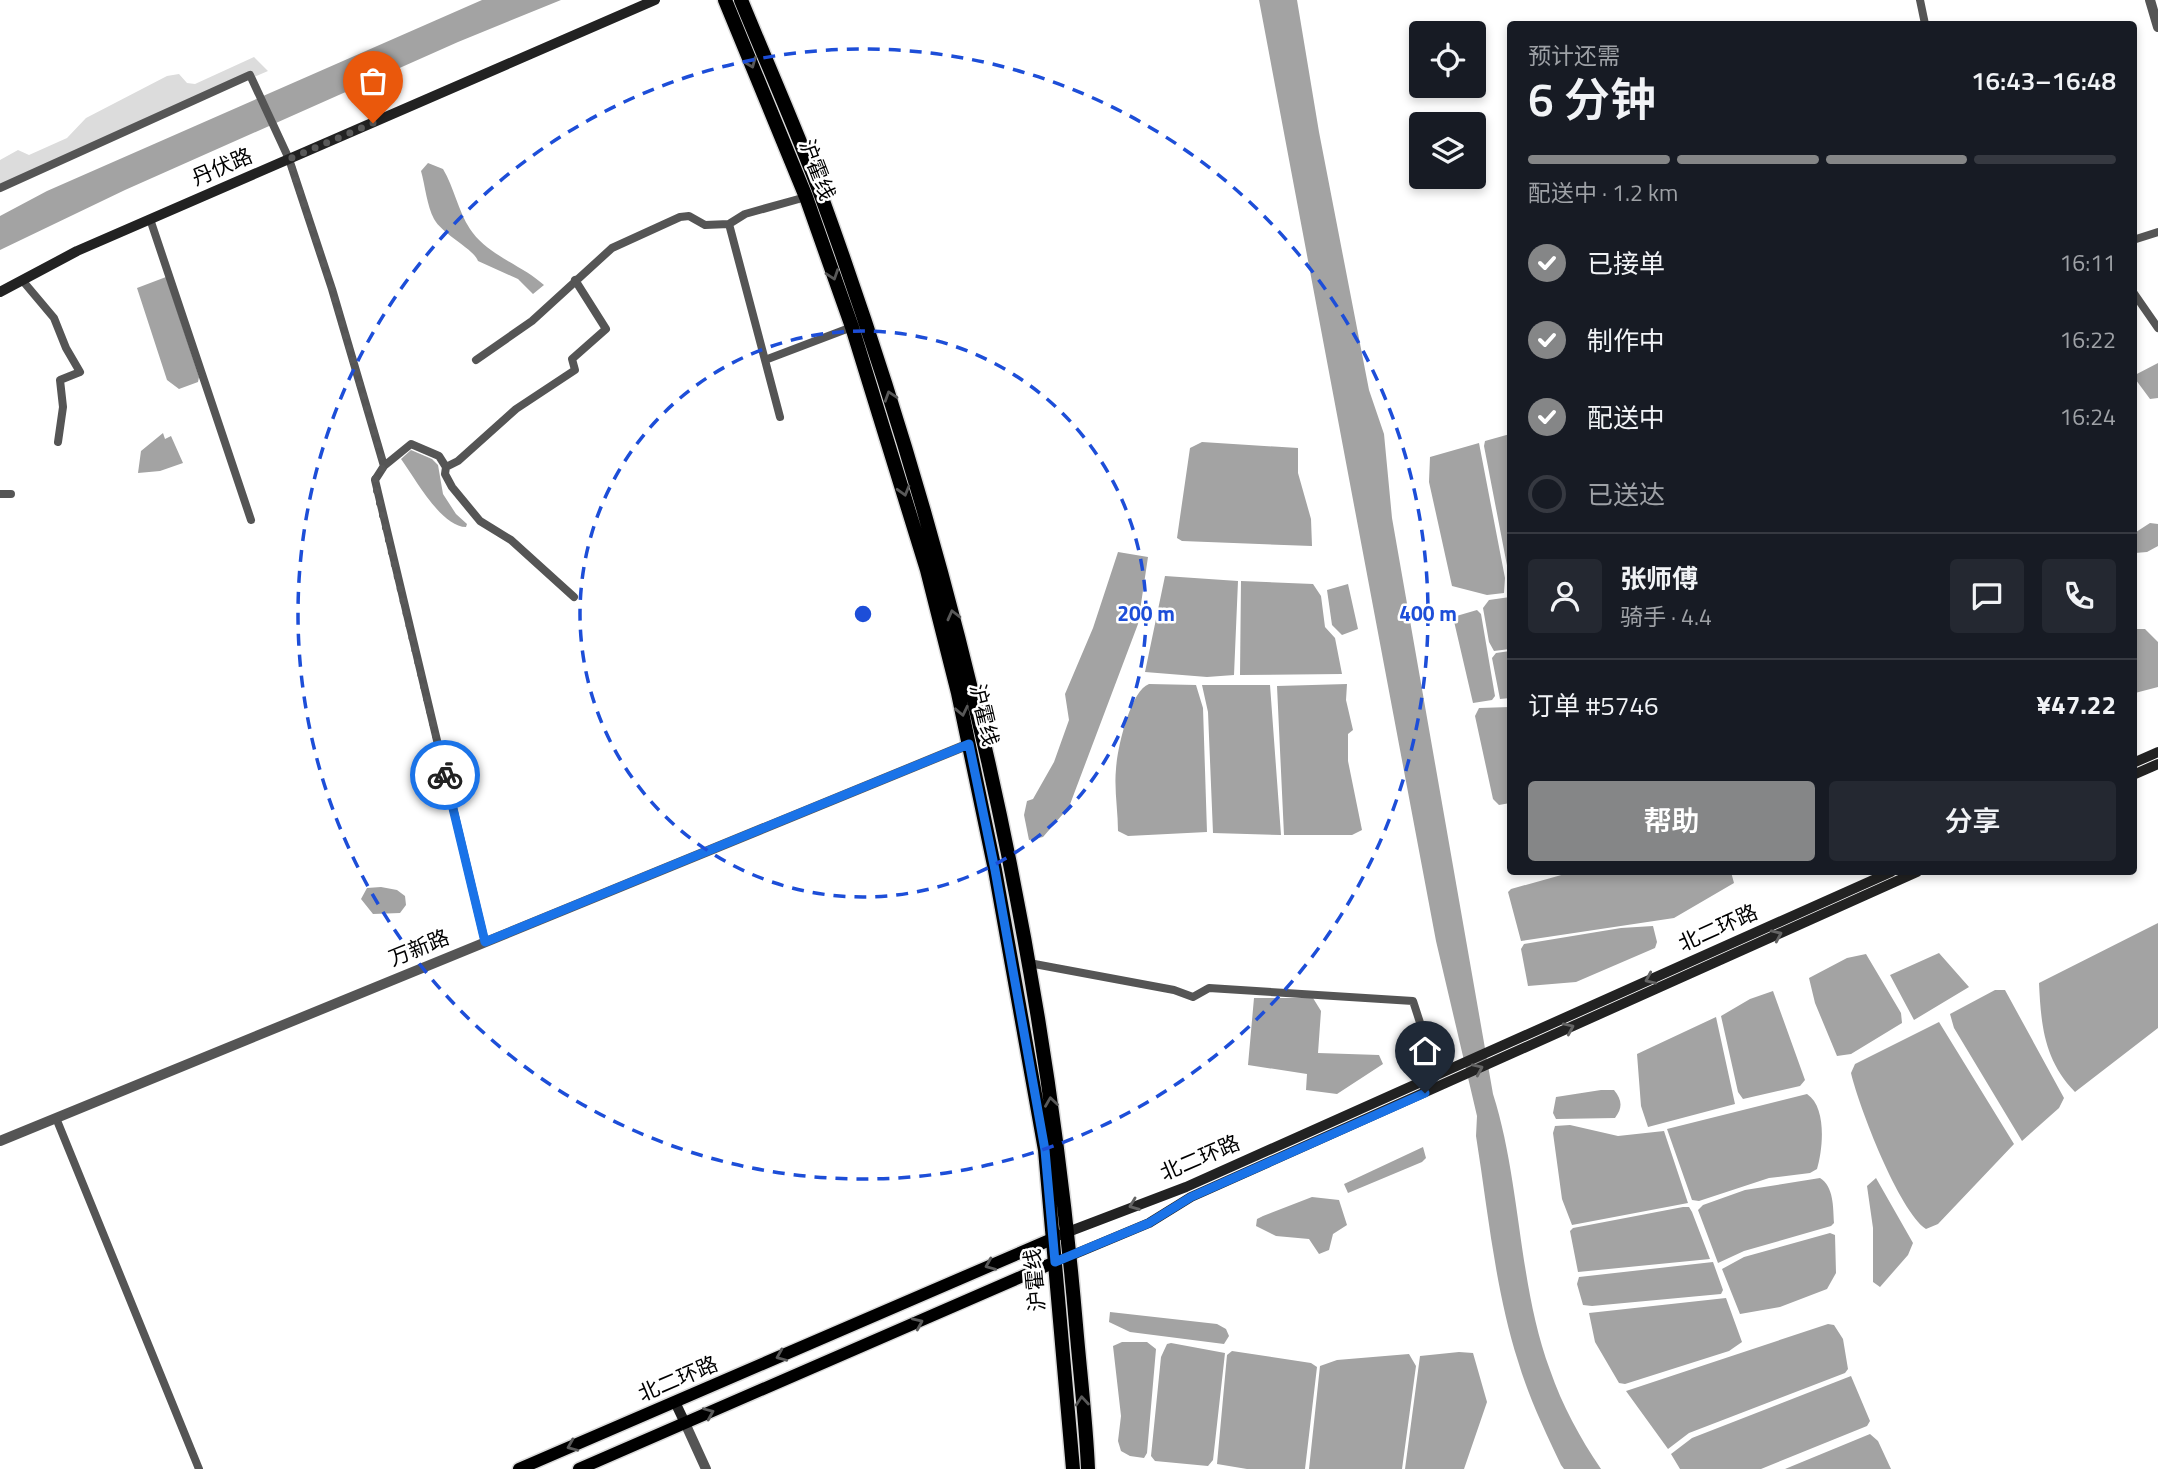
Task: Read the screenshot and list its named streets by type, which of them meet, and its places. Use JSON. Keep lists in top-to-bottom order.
{
  "streets": {
    "highway": ["沪霍线"],
    "main road": ["丹伏路", "北二环路"],
    "street": ["万新路"]
  },
  "crossings": [
    ["沪霍线", "北二环路"],
    ["沪霍线", "万新路"]
  ],
  "page": {
    "heading": ["6 分钟", "预计还需", "16:43–16:48"],
    "panel": [
      "张师傅",
      "骑手 · 4.4",
      "订单 #5746",
      "¥47.22"
    ],
    "bar": "配送中 · 1.2 km",
    "list": [
      ["已接单", "16:11"],
      ["制作中", "16:22"],
      ["配送中", "16:24"],
      "已送达"
    ],
    "buttons": ["帮助", "分享"]
  },
  "rings": ["200 m", "400 m"]
}
